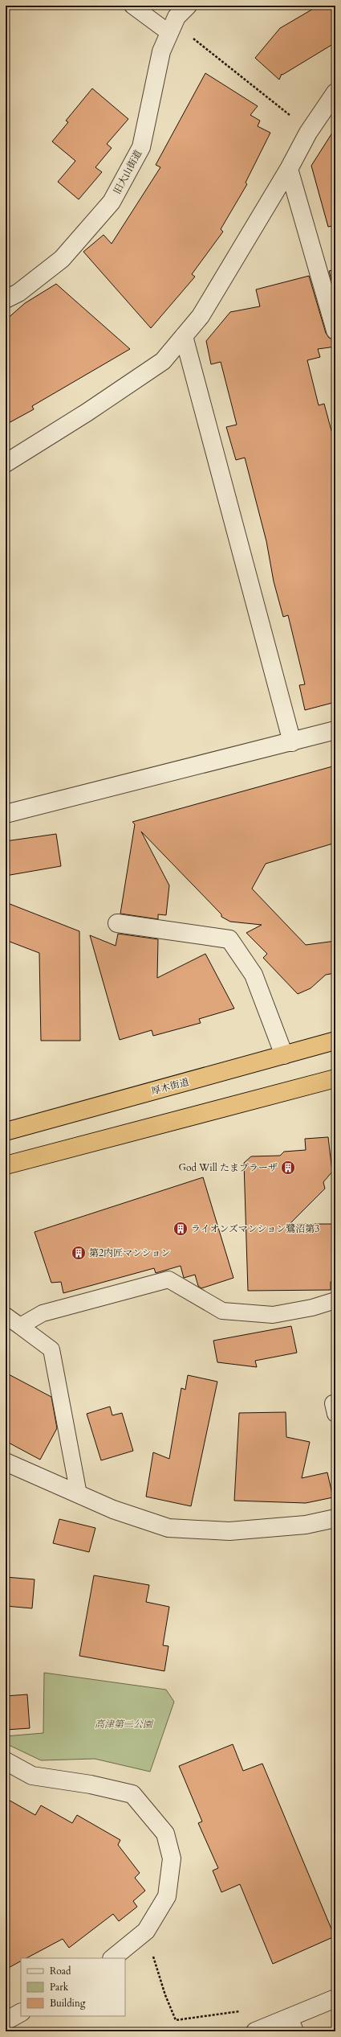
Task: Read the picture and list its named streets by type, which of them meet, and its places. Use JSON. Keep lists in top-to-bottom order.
{
  "streets": {
    "highway": ["厚木街道"],
    "street": ["旧大山街道"]
  },
  "parks": ["高津第二公園"],
  "places": {
    "building": ["God Will たまプラーザ", "ライオンズマンション鷺沼第3", "第2内匠マンション"]
  },
  "legend": ["Road", "Park", "Building"]
}
